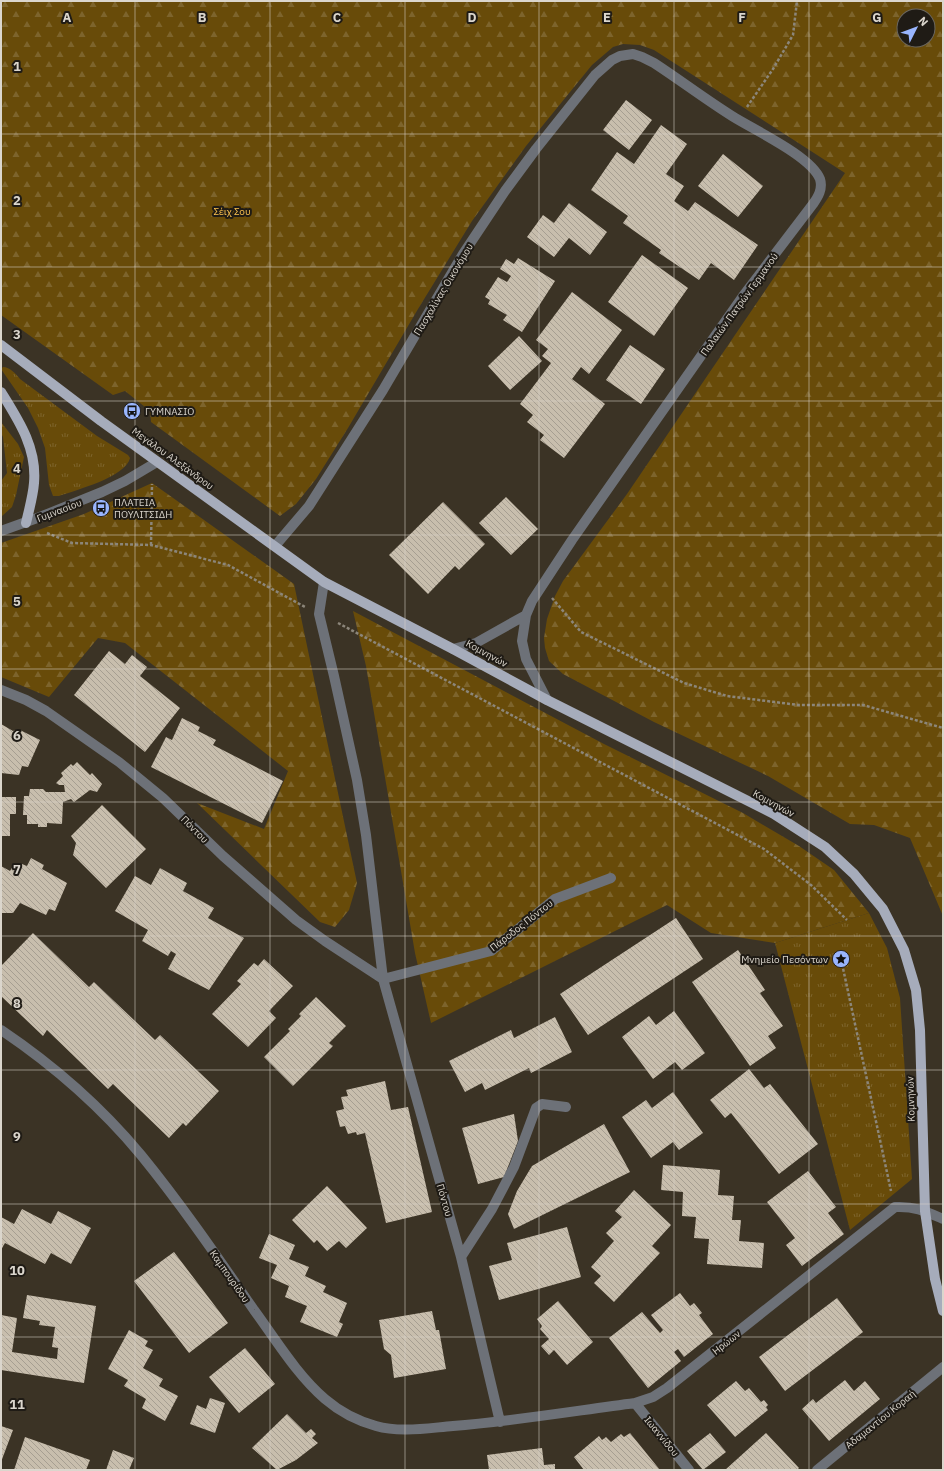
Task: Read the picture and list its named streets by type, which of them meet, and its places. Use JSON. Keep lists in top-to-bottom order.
{
  "streets": {
    "main road": ["Μεγάλου Αλεξάνδρου", "Κομνηνών"],
    "street": [
      "Πασχαλίνας Οικονόμου",
      "Παλαιών Πατρών Γερμανού",
      "Γυμνασίου",
      "Πόντου",
      "Πάροδος Πόντου",
      "Καμπουρίδου",
      "Ηρώων",
      "Αδαμαντίου Κοραή",
      "Ιωαννίδου"
    ]
  },
  "crossings": [
    ["Πασχαλίνας Οικονόμου", "Παλαιών Πατρών Γερμανού"],
    ["Πασχαλίνας Οικονόμου", "Μεγάλου Αλεξάνδρου"],
    ["Πασχαλίνας Οικονόμου", "Κομνηνών"],
    ["Παλαιών Πατρών Γερμανού", "Κομνηνών"],
    ["Μεγάλου Αλεξάνδρου", "Γυμνασίου"],
    ["Μεγάλου Αλεξάνδρου", "Κομνηνών"],
    ["Κομνηνών", "Πόντου"],
    ["Πόντου", "Πάροδος Πόντου"],
    ["Πόντου", "Καμπουρίδου"],
    ["Πόντου", "Ηρώων"],
    ["Καμπουρίδου", "Ηρώων"],
    ["Ηρώων", "Ιωαννίδου"]
  ],
  "parks": ["Σέιχ Σου"],
  "places": {
    "bus stop": ["ΓΥΜΝΑΣΙΟ", "ΠΛΑΤΕΙΑ ΠΟΥΛΙΤΣΙΔΗ"],
    "place": ["Μνημείο Πεσόντων"]
  },
  "north": "top right",
  "grid": {
    "columns": [
      "A",
      "B",
      "C",
      "D",
      "E",
      "F",
      "G"
    ],
    "rows": [
      "1",
      "2",
      "3",
      "4",
      "5",
      "6",
      "7",
      "8",
      "9",
      "10",
      "11"
    ]
  }
}
